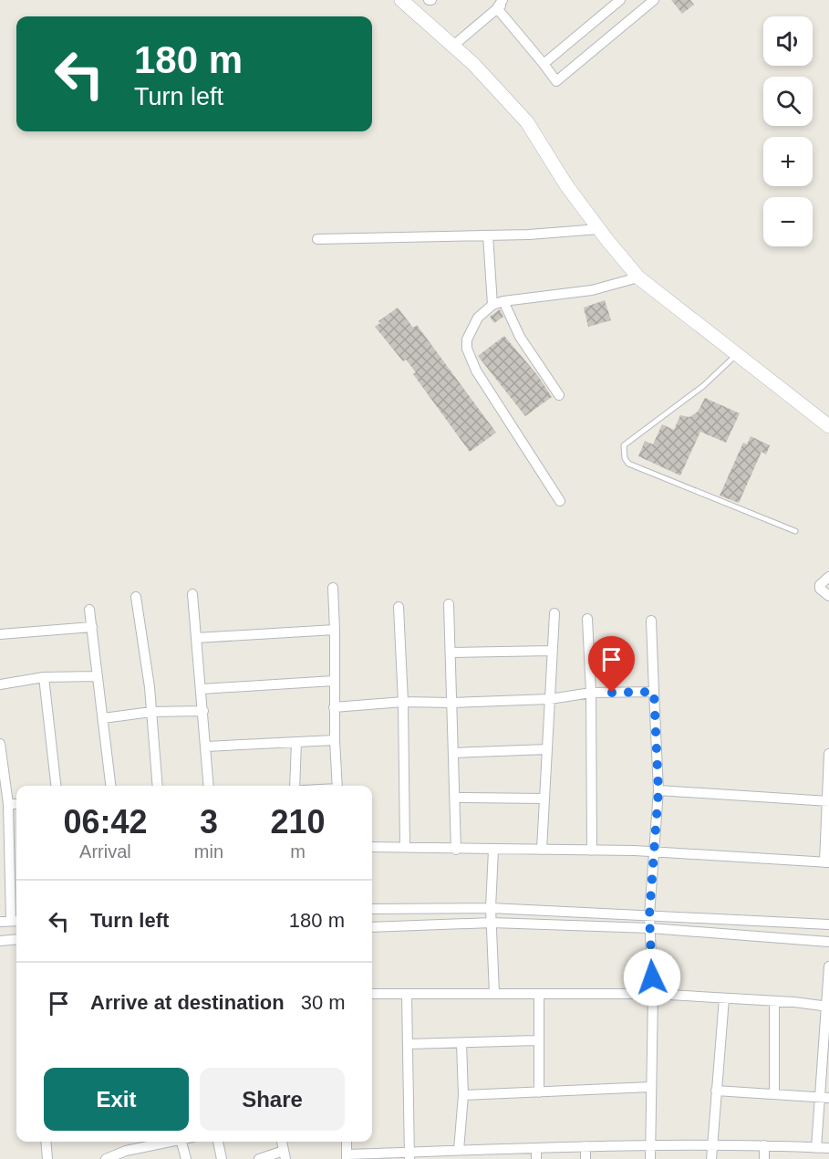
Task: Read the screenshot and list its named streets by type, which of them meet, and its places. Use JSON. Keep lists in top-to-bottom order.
{
  "page": {
    "map_buttons": ["+", "−"],
    "turn": ["180 m", "Turn left"],
    "eta": [
      "06:42",
      "Arrival",
      "3",
      "min",
      "210",
      "m"
    ],
    "list": [
      {
        "name": "Turn left",
        "value": "180 m"
      },
      {
        "name": "Arrive at destination",
        "value": "30 m"
      }
    ],
    "buttons": ["Exit", "Share"]
  }
}
